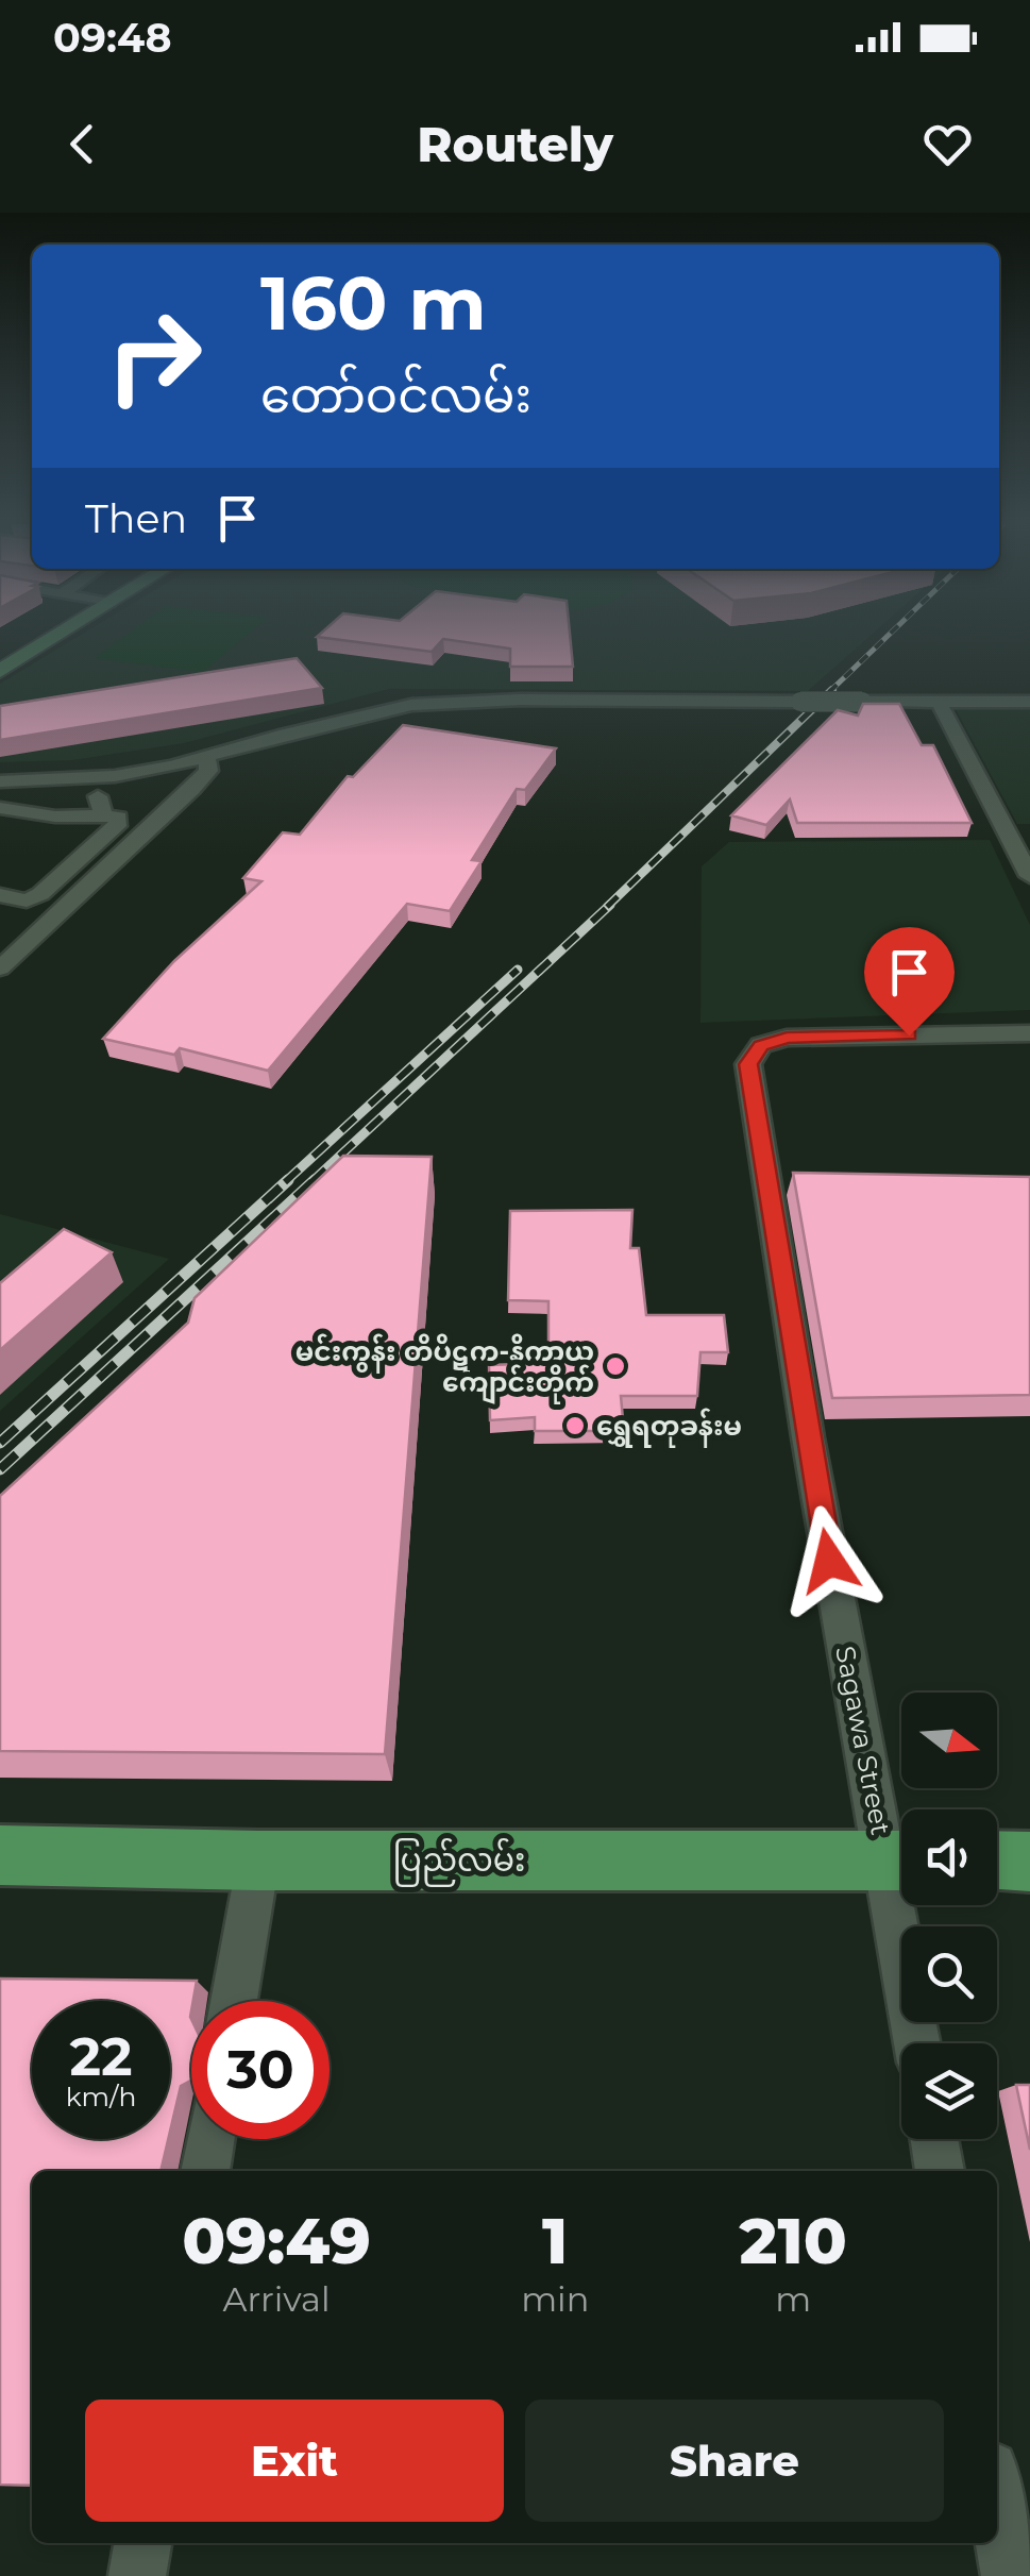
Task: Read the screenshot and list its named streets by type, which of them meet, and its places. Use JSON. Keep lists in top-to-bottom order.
{
  "streets": {
    "highway": ["ပြည်လမ်း"],
    "street": ["Sagawa Street"]
  },
  "places": ["မင်းကွန်း တိပိဋက-နိကာယ ကျောင်းတိုက်", "ရွှေရတုခန်းမ"],
  "north": "right",
  "page": {
    "status": "09:48",
    "header": "Routely",
    "turn": ["160 m", "တော်ဝင်လမ်း"],
    "then": "Then",
    "speed": "22 km/h",
    "limit": "30",
    "eta": [
      "09:49",
      "Arrival",
      "1",
      "min",
      "210",
      "m"
    ],
    "buttons": ["Exit", "Share"]
  }
}
